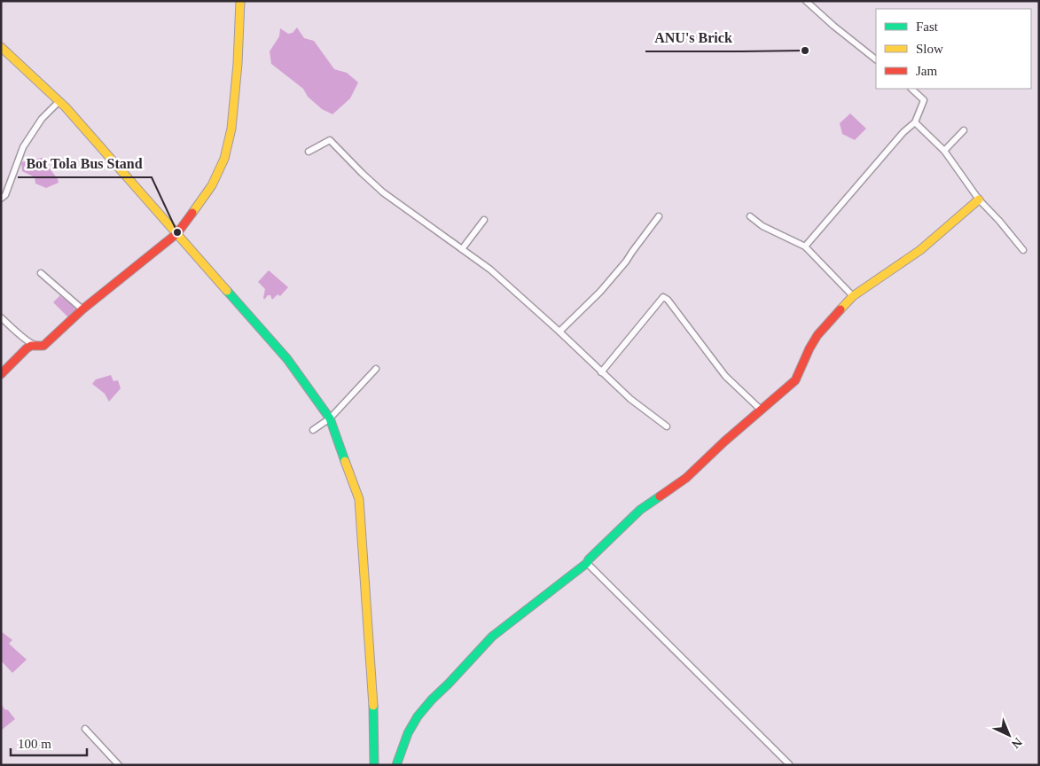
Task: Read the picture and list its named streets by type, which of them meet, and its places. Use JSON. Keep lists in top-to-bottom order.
{
  "places": ["ANU's Brick", "Bot Tola Bus Stand"],
  "legend": ["Fast", "Slow", "Jam"],
  "scale_bar": "100 m",
  "north": "bottom right"
}
